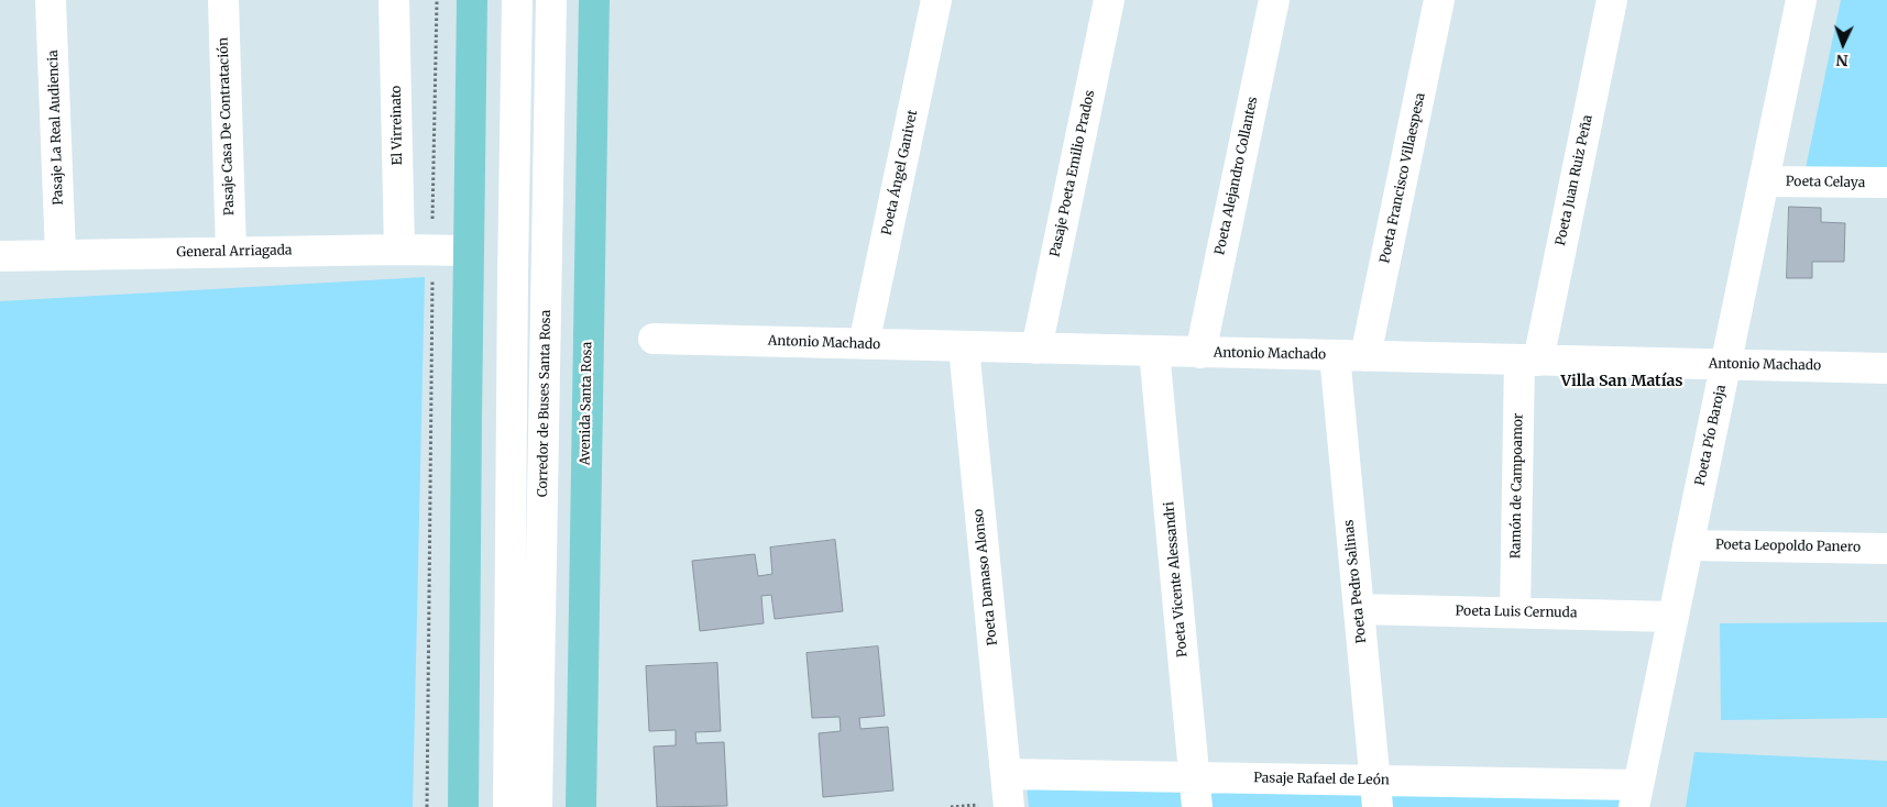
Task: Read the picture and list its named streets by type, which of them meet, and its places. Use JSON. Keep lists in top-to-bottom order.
{
  "streets": {
    "main road": ["Avenida Santa Rosa"],
    "street": [
      "El Virreinato",
      "Pasaje Casa De Contratación",
      "Pasaje La Real Audiencia",
      "Poeta Ángel Ganivet",
      "Pasaje Poeta Emilio Prados",
      "Poeta Alejandro Collantes",
      "Poeta Francisco Villaespesa",
      "Poeta Juan Ruiz Peña",
      "Poeta Celaya",
      "General Arriagada",
      "Antonio Machado",
      "Corredor de Buses Santa Rosa",
      "Poeta Pío Baroja",
      "Ramón de Campoamor",
      "Poeta Leopoldo Panero",
      "Poeta Damaso Alonso",
      "Poeta Vicente Alessandri",
      "Poeta Pedro Salinas",
      "Poeta Luis Cernuda",
      "Pasaje Rafael de León"
    ]
  },
  "crossings": [
    ["El Virreinato", "General Arriagada"],
    ["Pasaje Casa De Contratación", "General Arriagada"],
    ["Pasaje La Real Audiencia", "General Arriagada"],
    ["Poeta Ángel Ganivet", "Antonio Machado"],
    ["Pasaje Poeta Emilio Prados", "Antonio Machado"],
    ["Poeta Alejandro Collantes", "Antonio Machado"],
    ["Poeta Francisco Villaespesa", "Antonio Machado"],
    ["Poeta Juan Ruiz Peña", "Antonio Machado"],
    ["Poeta Juan Ruiz Peña", "Ramón de Campoamor"],
    ["Poeta Celaya", "Poeta Pío Baroja"],
    ["Antonio Machado", "Poeta Pío Baroja"],
    ["Antonio Machado", "Ramón de Campoamor"],
    ["Antonio Machado", "Poeta Damaso Alonso"],
    ["Antonio Machado", "Poeta Vicente Alessandri"],
    ["Antonio Machado", "Poeta Pedro Salinas"],
    ["Poeta Pío Baroja", "Poeta Leopoldo Panero"],
    ["Poeta Pío Baroja", "Poeta Luis Cernuda"],
    ["Poeta Pío Baroja", "Pasaje Rafael de León"],
    ["Ramón de Campoamor", "Poeta Luis Cernuda"],
    ["Poeta Damaso Alonso", "Pasaje Rafael de León"],
    ["Poeta Vicente Alessandri", "Pasaje Rafael de León"],
    ["Poeta Pedro Salinas", "Poeta Luis Cernuda"],
    ["Poeta Pedro Salinas", "Pasaje Rafael de León"]
  ],
  "districts": ["Villa San Matías"],
  "north": "bottom"
}
